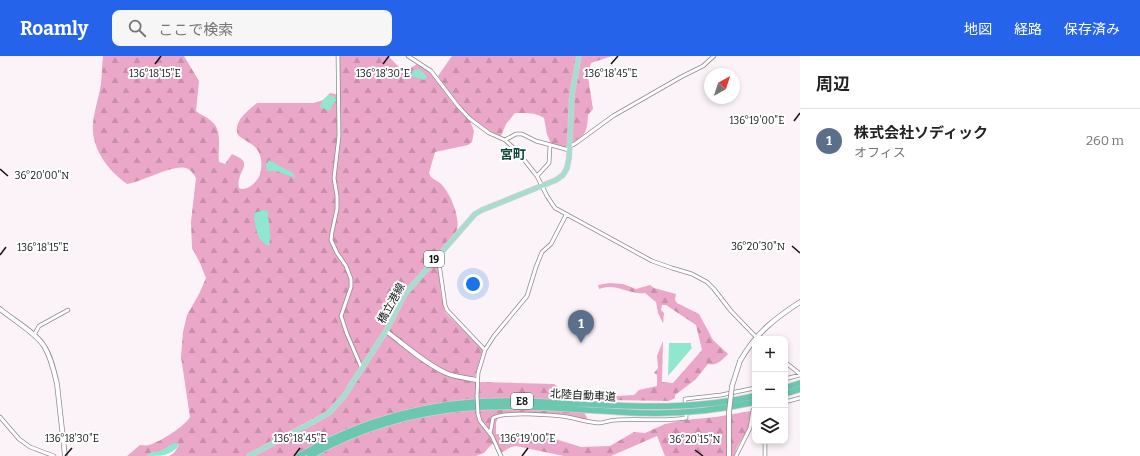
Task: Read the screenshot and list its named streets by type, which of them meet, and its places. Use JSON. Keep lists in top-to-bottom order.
{
  "streets": {
    "highway": ["北陸自動車道", "E8"],
    "main road": ["19", "橋立港線"]
  },
  "districts": ["宮町"],
  "north": "top right",
  "page": {
    "header": "Roamly",
    "search": "ここで検索",
    "nav": ["地図", "経路", "保存済み"],
    "heading": "周辺",
    "list": [
      {
        "mark": "1",
        "name": "株式会社ソディック",
        "note": "オフィス",
        "value": "260 m"
      }
    ],
    "pins": "1",
    "map_buttons": ["+", "−"]
  },
  "coordinates": [
    "136°18'15\"E",
    "136°18'30\"E",
    "136°18'45\"E",
    "136°19'00\"E",
    "36°20'00\"N",
    "36°20'30\"N",
    "36°20'15\"N"
  ]
}
